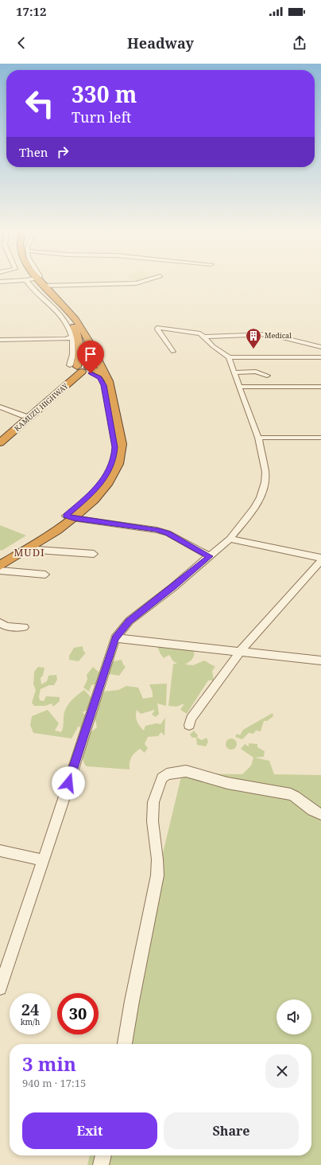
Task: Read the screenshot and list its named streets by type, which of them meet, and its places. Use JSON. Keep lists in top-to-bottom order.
{
  "streets": {
    "highway": ["KAMUZU HIGHWAY"]
  },
  "districts": ["MUDI"],
  "places": {
    "building": ["Medical"]
  },
  "page": {
    "status": "17:12",
    "header": "Headway",
    "turn": ["330 m", "Turn left"],
    "then": "Then",
    "speed": "24 km/h",
    "limit": "30",
    "heading": ["3 min", "940 m · 17:15"],
    "buttons": ["Exit", "Share"]
  }
}
